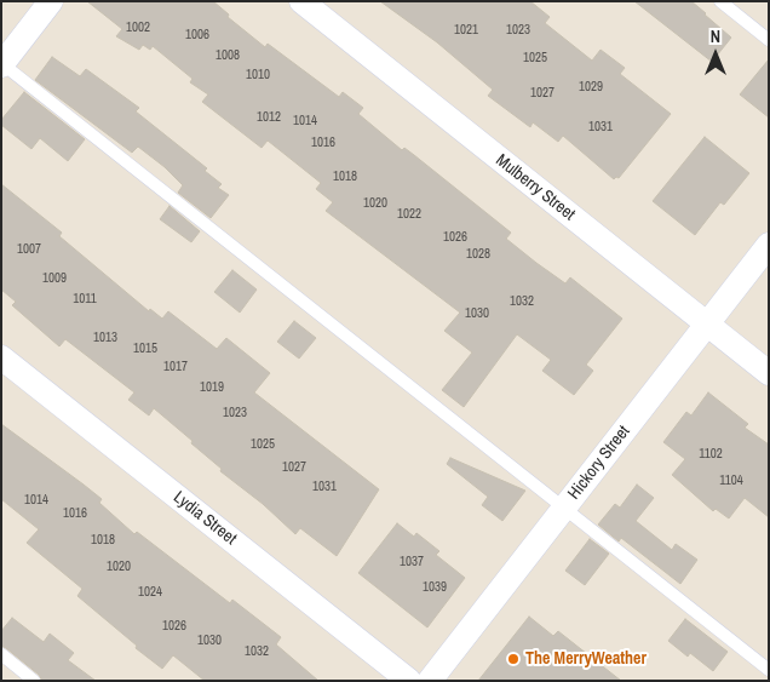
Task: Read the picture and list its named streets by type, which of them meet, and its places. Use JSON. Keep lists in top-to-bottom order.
{
  "streets": {
    "street": ["Mulberry Street", "Hickory Street", "Lydia Street"]
  },
  "crossings": [
    ["Mulberry Street", "Hickory Street"]
  ],
  "places": ["The MerryWeather"],
  "house_numbers": [
    "1002",
    "1021",
    "1023",
    "1006",
    "1008",
    "1025",
    "1010",
    "1029",
    "1027",
    "1012",
    "1014",
    "1031",
    "1016",
    "1018",
    "1020",
    "1022",
    "1026",
    "1007",
    "1028",
    "1009",
    "1011",
    "1032",
    "1030",
    "1013",
    "1015",
    "1017",
    "1019",
    "1023",
    "1025",
    "1102",
    "1027",
    "1104",
    "1031",
    "1014",
    "1016",
    "1018",
    "1037",
    "1020",
    "1039",
    "1024",
    "1026",
    "1030",
    "1032"
  ],
  "north": "top"
}
